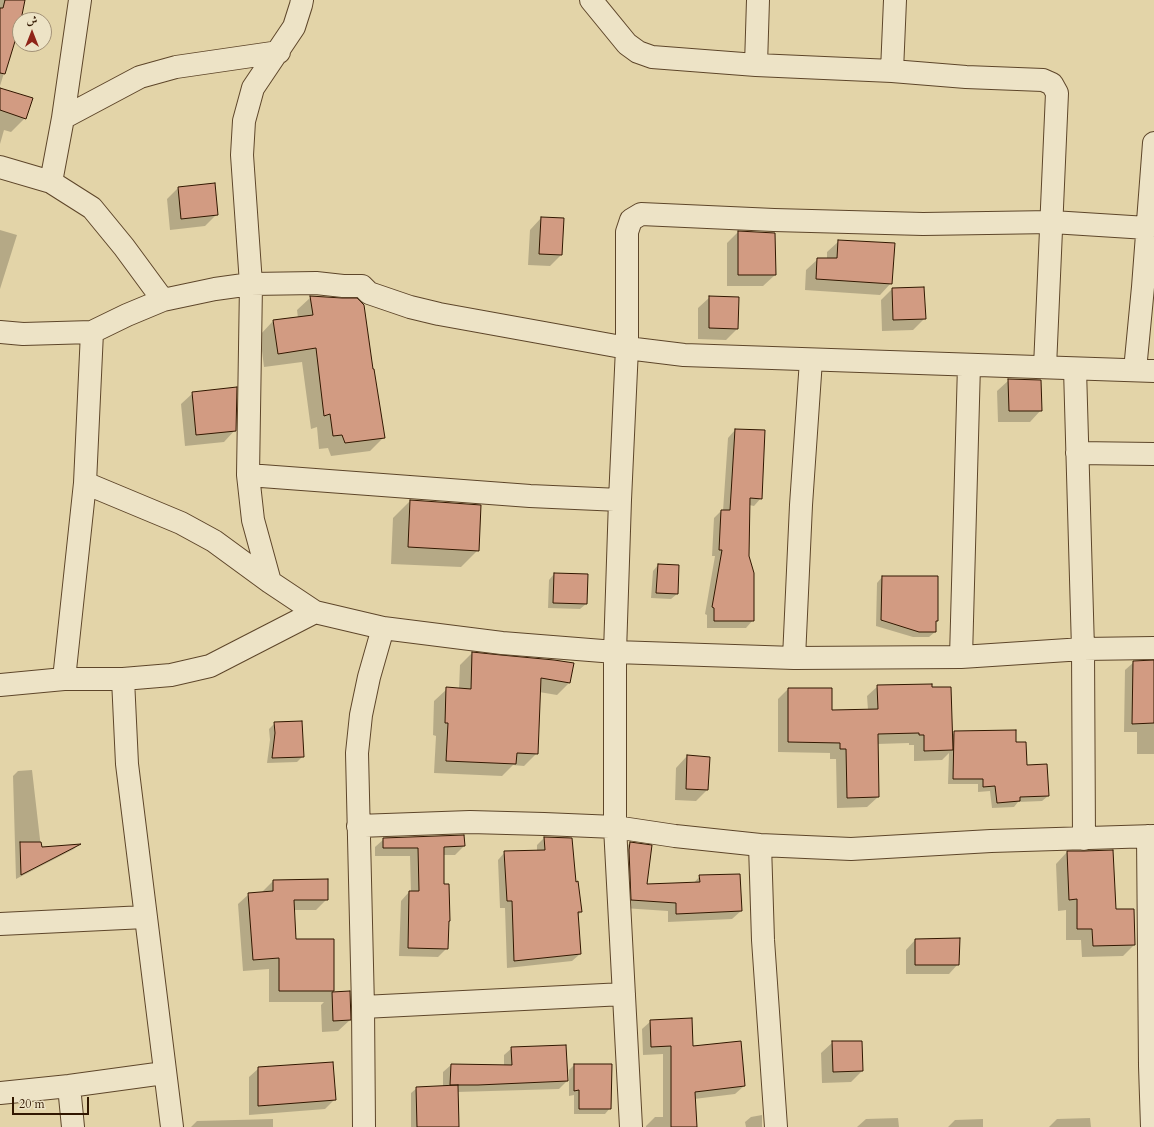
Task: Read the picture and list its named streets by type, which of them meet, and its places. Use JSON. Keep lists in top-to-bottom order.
{
  "scale_bar": "20 m",
  "north": "top"
}
